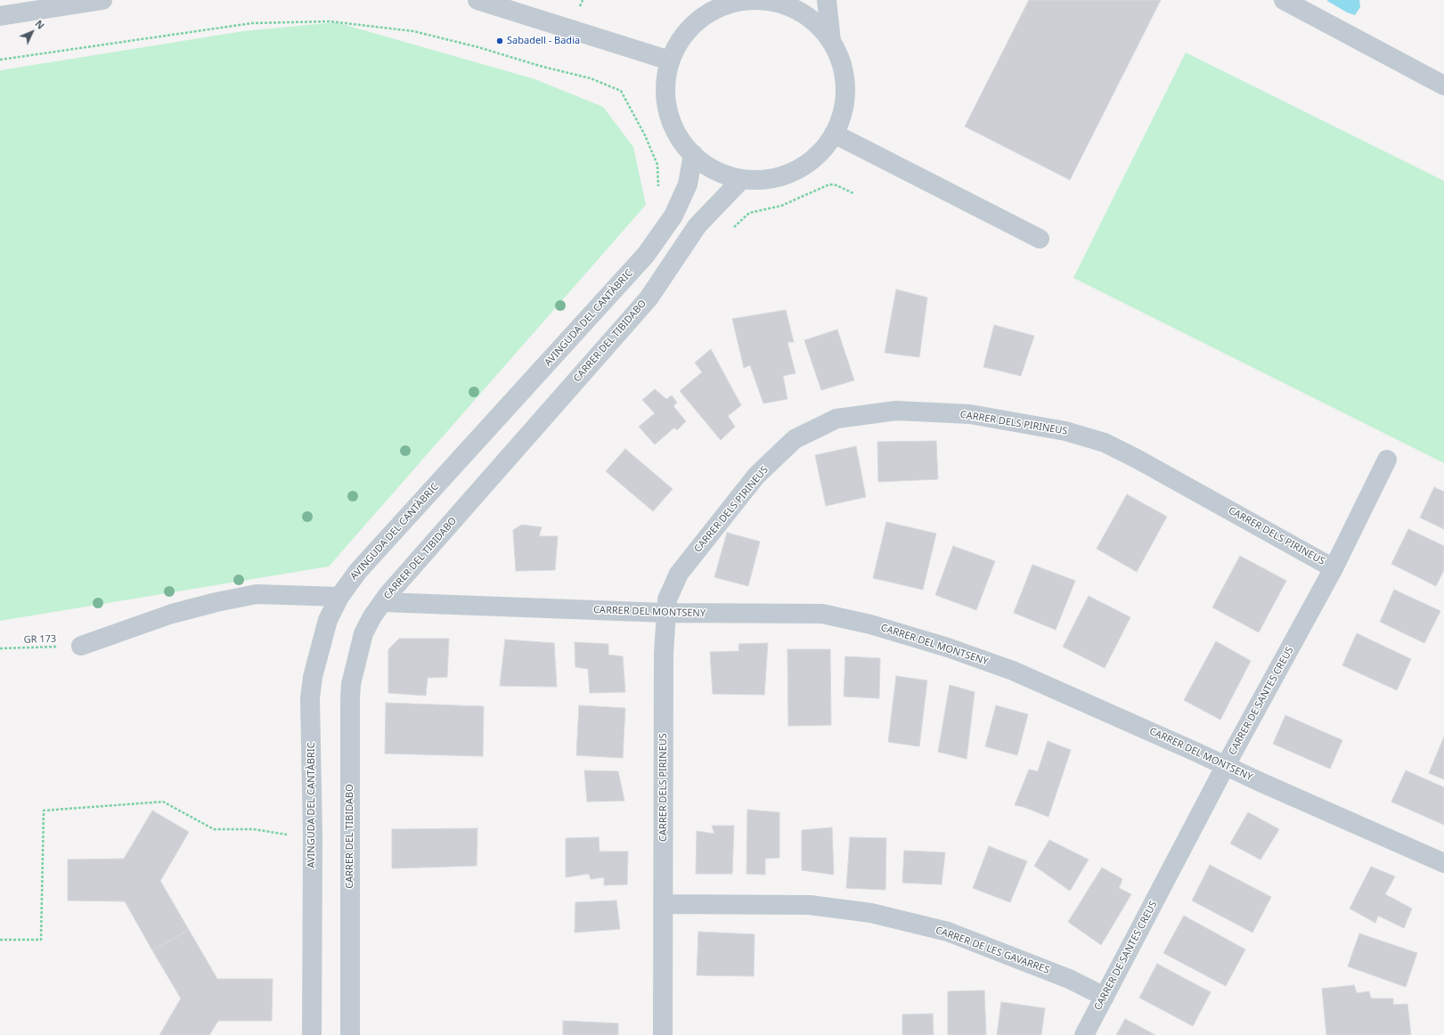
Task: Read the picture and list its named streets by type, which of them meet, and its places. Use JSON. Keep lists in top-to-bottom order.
{
  "streets": {
    "street": [
      "AVINGUDA DEL CANTÀBRIC",
      "CARRER DEL TIBIDABO",
      "CARRER DELS PIRINEUS",
      "CARRER DEL MONTSENY",
      "CARRER DE SANTES CREUS",
      "CARRER DE LES GAVARRES"
    ],
    "path": ["GR 173"]
  },
  "crossings": [
    ["CARRER DEL TIBIDABO", "CARRER DEL MONTSENY"],
    ["CARRER DELS PIRINEUS", "CARRER DEL MONTSENY"],
    ["CARRER DELS PIRINEUS", "CARRER DE SANTES CREUS"],
    ["CARRER DELS PIRINEUS", "CARRER DE LES GAVARRES"],
    ["CARRER DEL MONTSENY", "CARRER DE SANTES CREUS"],
    ["CARRER DE SANTES CREUS", "CARRER DE LES GAVARRES"]
  ],
  "places": ["Sabadell - Badia"],
  "north": "top right"
}
